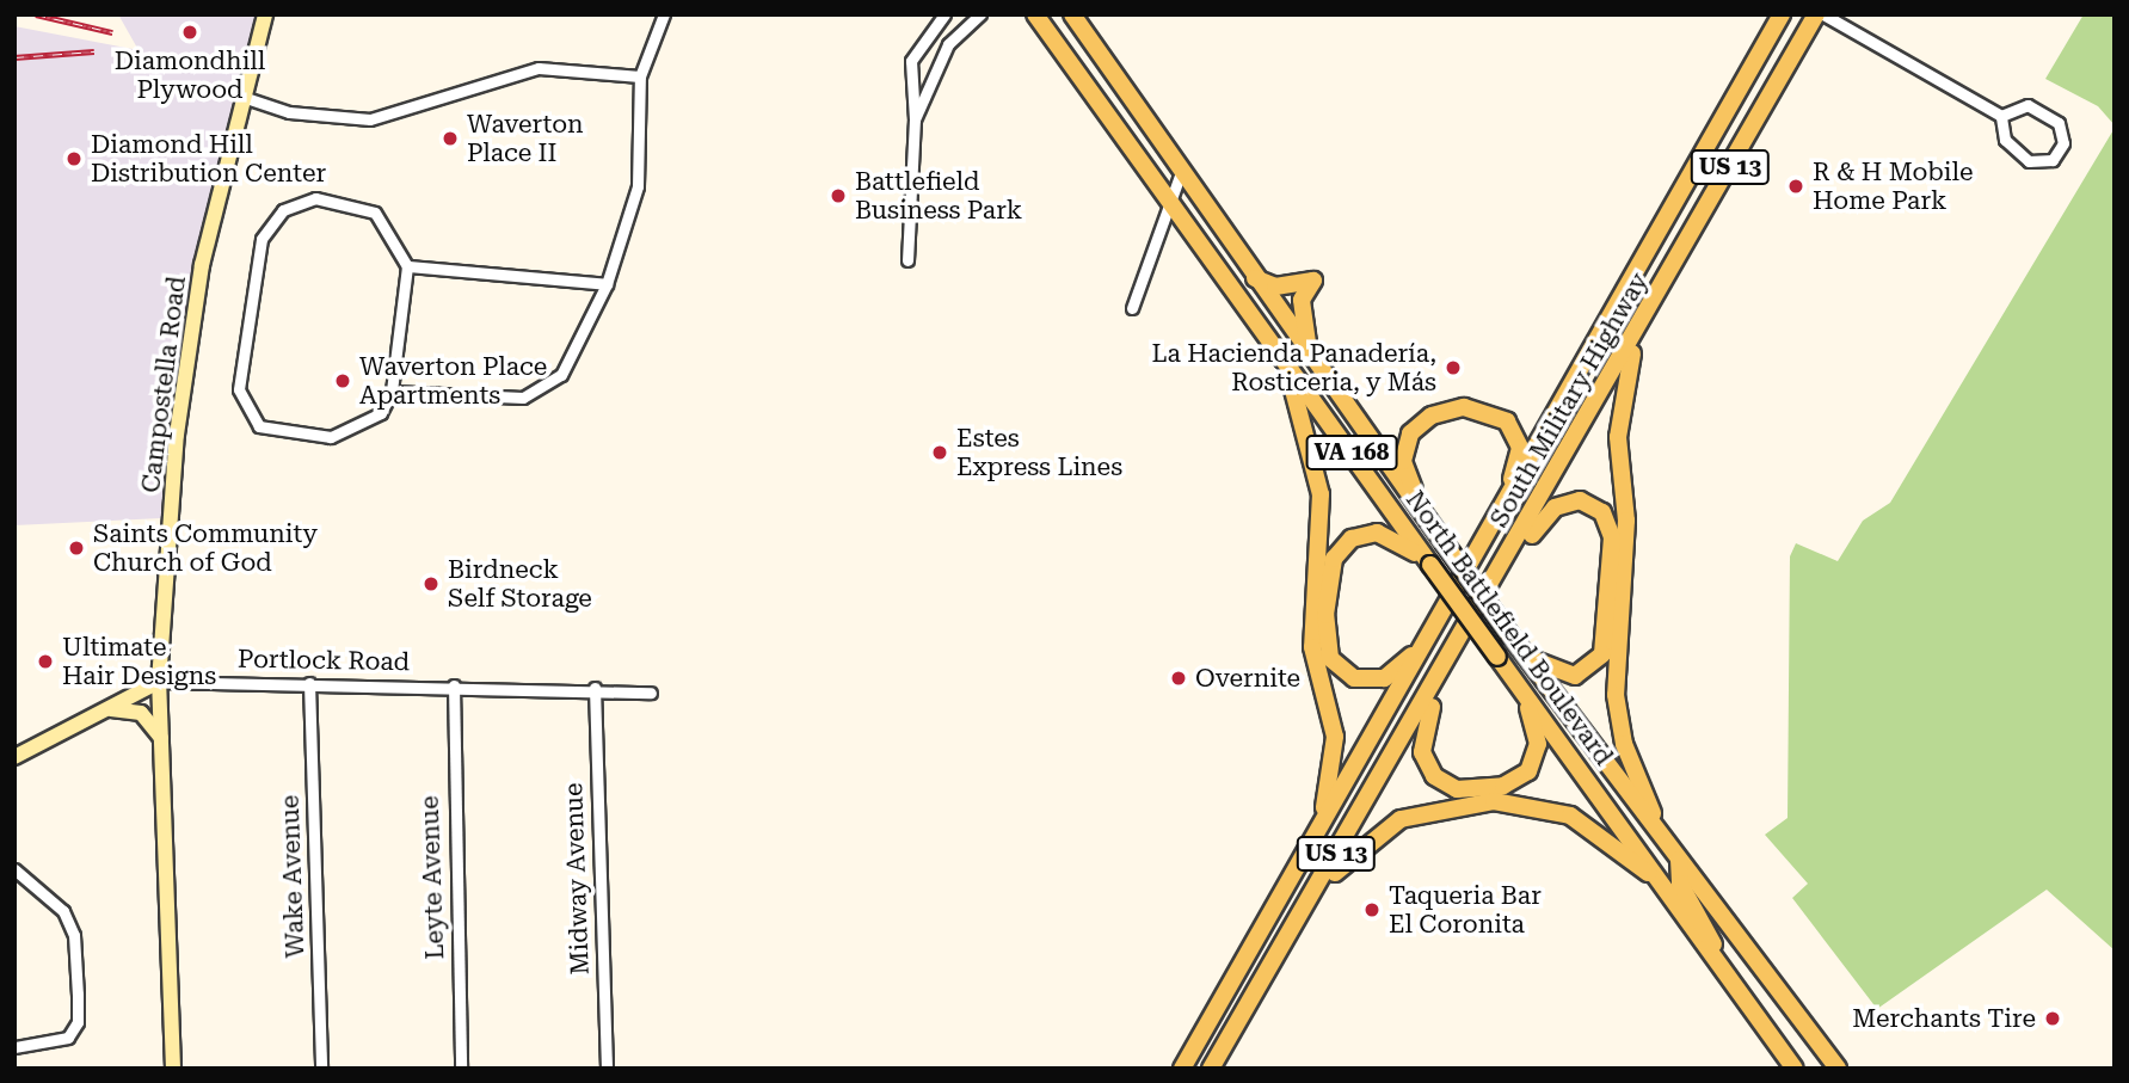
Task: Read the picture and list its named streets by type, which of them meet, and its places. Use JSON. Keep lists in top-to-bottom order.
{
  "streets": {
    "main road": [
      "US 13",
      "Campostella Road",
      "South Military Highway",
      "VA 168",
      "North Battlefield Boulevard",
      "Portlock Road"
    ],
    "street": ["Wake Avenue", "Leyte Avenue", "Midway Avenue"]
  },
  "crossings": [
    ["Campostella Road", "Portlock Road"],
    ["VA 168", "North Battlefield Boulevard"],
    ["Portlock Road", "Wake Avenue"],
    ["Portlock Road", "Leyte Avenue"],
    ["Portlock Road", "Midway Avenue"]
  ],
  "places": [
    "Diamondhill Plywood",
    "Waverton Place II",
    "Diamond Hill Distribution Center",
    "R & H Mobile Home Park",
    "Battlefield Business Park",
    "La Hacienda Panadería, Rosticeria, y Más",
    "Waverton Place Apartments",
    "Estes Express Lines",
    "Saints Community Church of God",
    "Birdneck Self Storage",
    "Ultimate Hair Designs",
    "Overnite",
    "Taqueria Bar El Coronita",
    "Merchants Tire"
  ]
}
